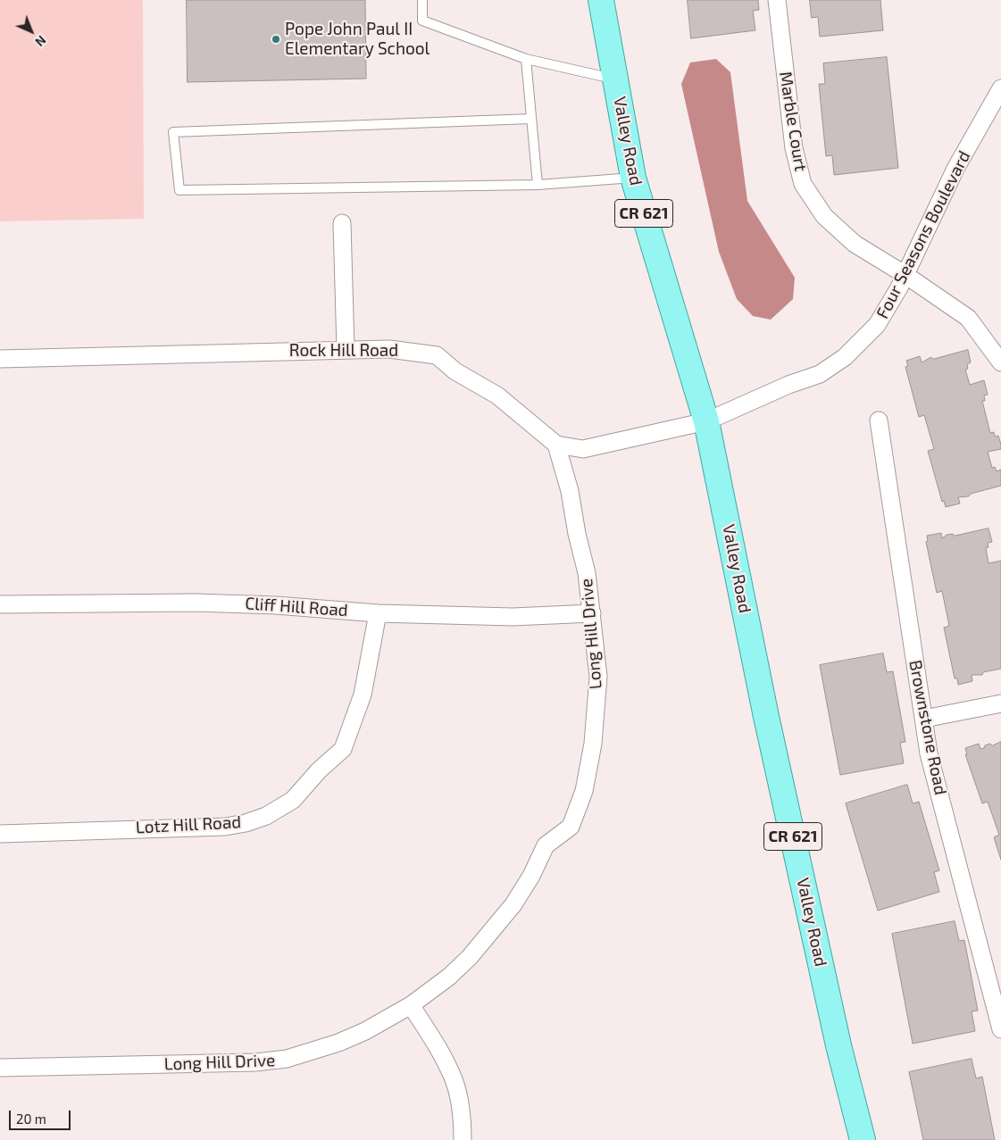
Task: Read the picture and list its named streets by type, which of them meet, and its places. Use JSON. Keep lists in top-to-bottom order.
{
  "streets": {
    "main road": ["Valley Road", "CR 621"],
    "street": [
      "Marble Court",
      "Four Seasons Boulevard",
      "Rock Hill Road",
      "Cliff Hill Road",
      "Long Hill Drive",
      "Brownstone Road",
      "Lotz Hill Road"
    ]
  },
  "crossings": [
    ["Marble Court", "Four Seasons Boulevard"],
    ["Valley Road", "Four Seasons Boulevard"],
    ["Rock Hill Road", "Long Hill Drive"],
    ["Cliff Hill Road", "Long Hill Drive"],
    ["Cliff Hill Road", "Lotz Hill Road"]
  ],
  "places": ["Pope John Paul II Elementary School"],
  "scale_bar": "20 m",
  "north": "bottom right"
}
